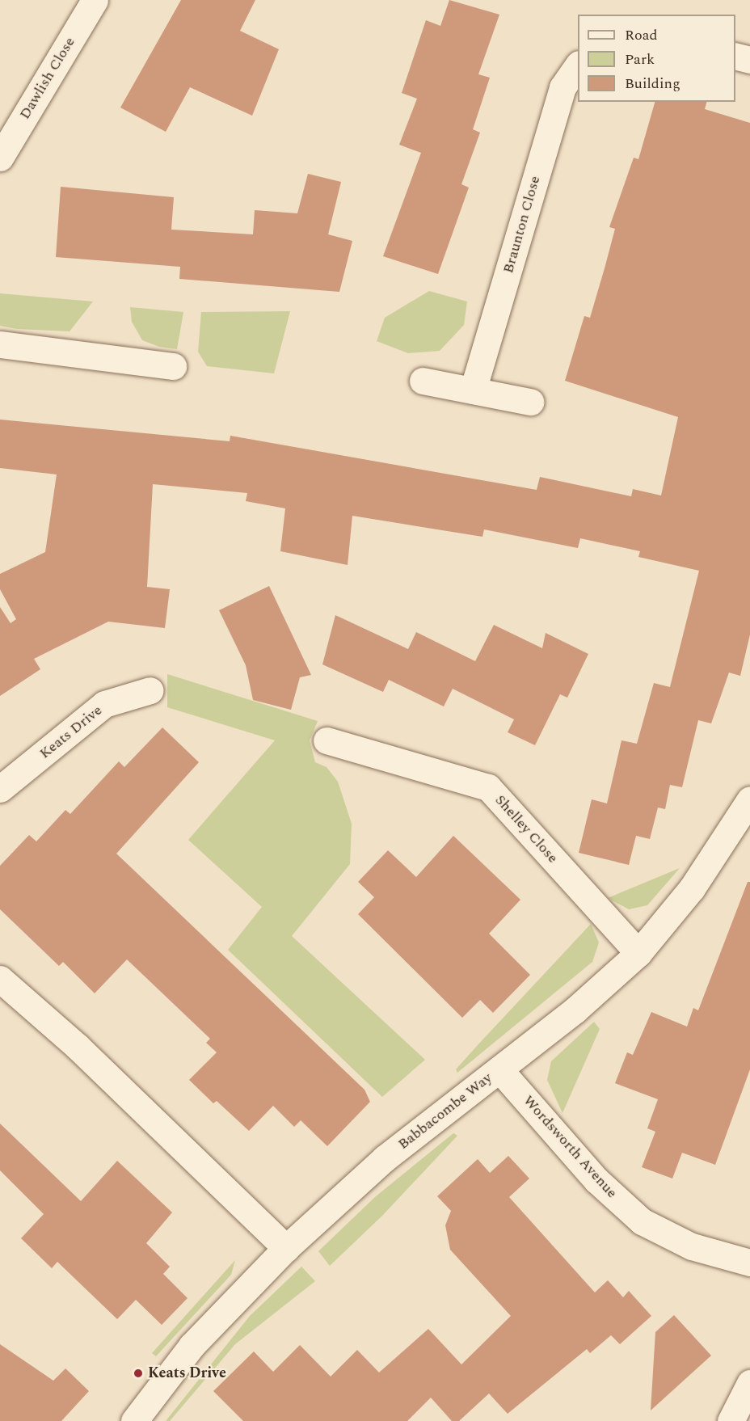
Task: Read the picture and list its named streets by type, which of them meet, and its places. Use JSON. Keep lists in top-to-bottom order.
{
  "streets": {
    "street": [
      "Dawlish Close",
      "Braunton Close",
      "Keats Drive",
      "Shelley Close",
      "Babbacombe Way",
      "Wordsworth Avenue"
    ]
  },
  "crossings": [
    ["Shelley Close", "Babbacombe Way"],
    ["Babbacombe Way", "Wordsworth Avenue"]
  ],
  "places": ["Keats Drive"],
  "legend": ["Road", "Park", "Building"]
}
